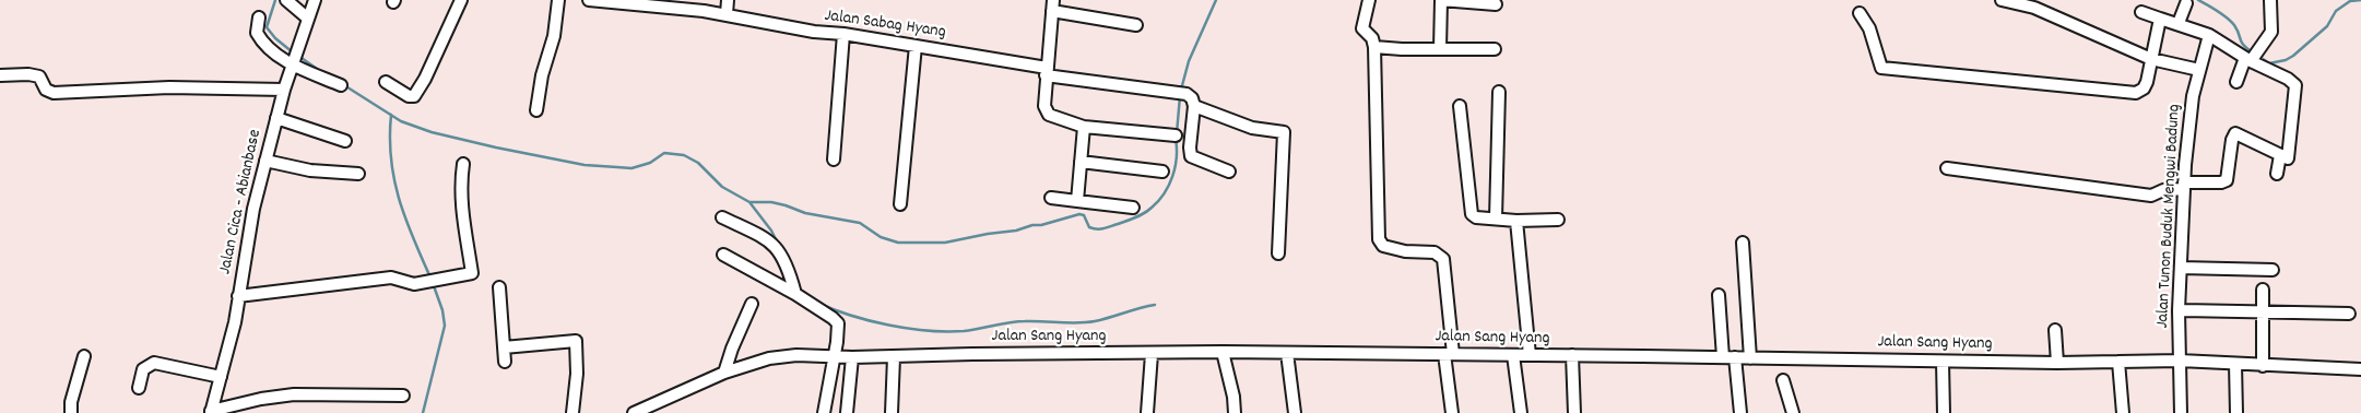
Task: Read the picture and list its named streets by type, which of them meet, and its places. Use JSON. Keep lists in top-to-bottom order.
{
  "streets": {
    "street": [
      "Jalan Sabag Hyang",
      "Jalan Cica - Abianbase",
      "Jalan Tunon Buduk Mengwi Badung",
      "Jalan Sang Hyang"
    ]
  },
  "crossings": [
    ["Jalan Tunon Buduk Mengwi Badung", "Jalan Sang Hyang"]
  ]
}
